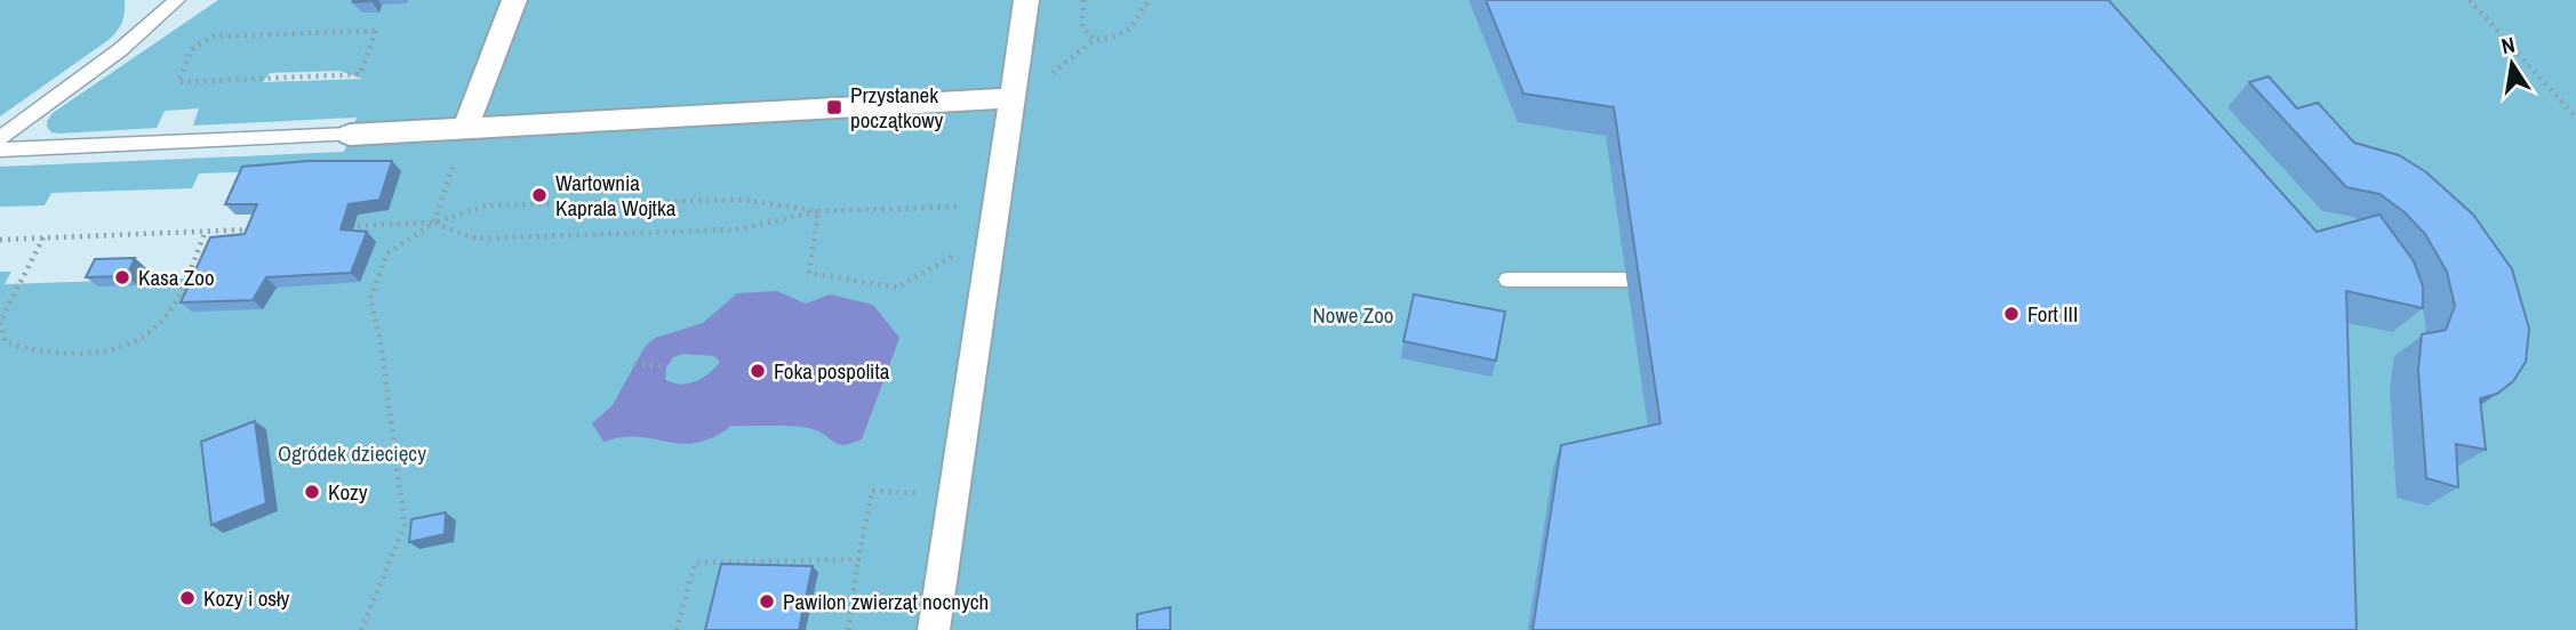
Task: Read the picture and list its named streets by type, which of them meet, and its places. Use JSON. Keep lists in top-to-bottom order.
{
  "parks": ["Nowe Zoo", "Ogródek dziecięcy"],
  "places": {
    "transit": ["Przystanek początkowy"],
    "other": [
      "Wartownia Kaprala Wojtka",
      "Kasa Zoo",
      "Fort III",
      "Foka pospolita",
      "Kozy",
      "Kozy i osły",
      "Pawilon zwierząt nocnych"
    ]
  },
  "north": "top"
}
